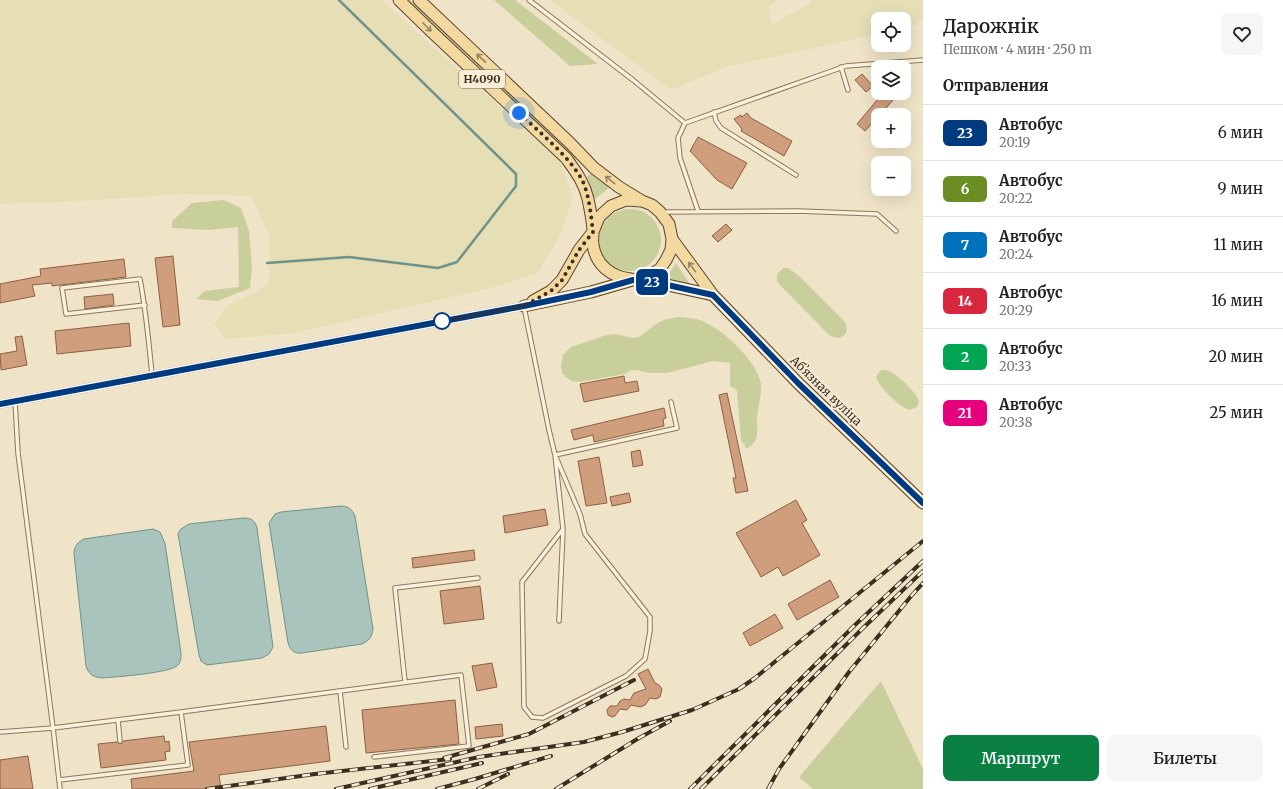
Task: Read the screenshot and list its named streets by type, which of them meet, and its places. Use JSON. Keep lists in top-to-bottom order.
{
  "streets": {
    "main road": ["Н4090", "Абʼязная вуліца"]
  },
  "crossings": [
    ["Н4090", "Абʼязная вуліца"]
  ],
  "lines": ["bus line 23"],
  "page": {
    "on_map": "23",
    "heading": [
      ["Дарожнік", "Пешком · 4 мин · 250 m"],
      "Отправления"
    ],
    "map_buttons": ["+", "−"],
    "list": [
      {
        "mark": "23",
        "name": "Автобус",
        "note": "20:19",
        "value": "6 мин"
      },
      {
        "mark": "6",
        "name": "Автобус",
        "note": "20:22",
        "value": "9 мин"
      },
      {
        "mark": "7",
        "name": "Автобус",
        "note": "20:24",
        "value": "11 мин"
      },
      {
        "mark": "14",
        "name": "Автобус",
        "note": "20:29",
        "value": "16 мин"
      },
      {
        "mark": "2",
        "name": "Автобус",
        "note": "20:33",
        "value": "20 мин"
      },
      {
        "mark": "21",
        "name": "Автобус",
        "note": "20:38",
        "value": "25 мин"
      }
    ],
    "buttons": ["Маршрут", "Билеты"]
  }
}
